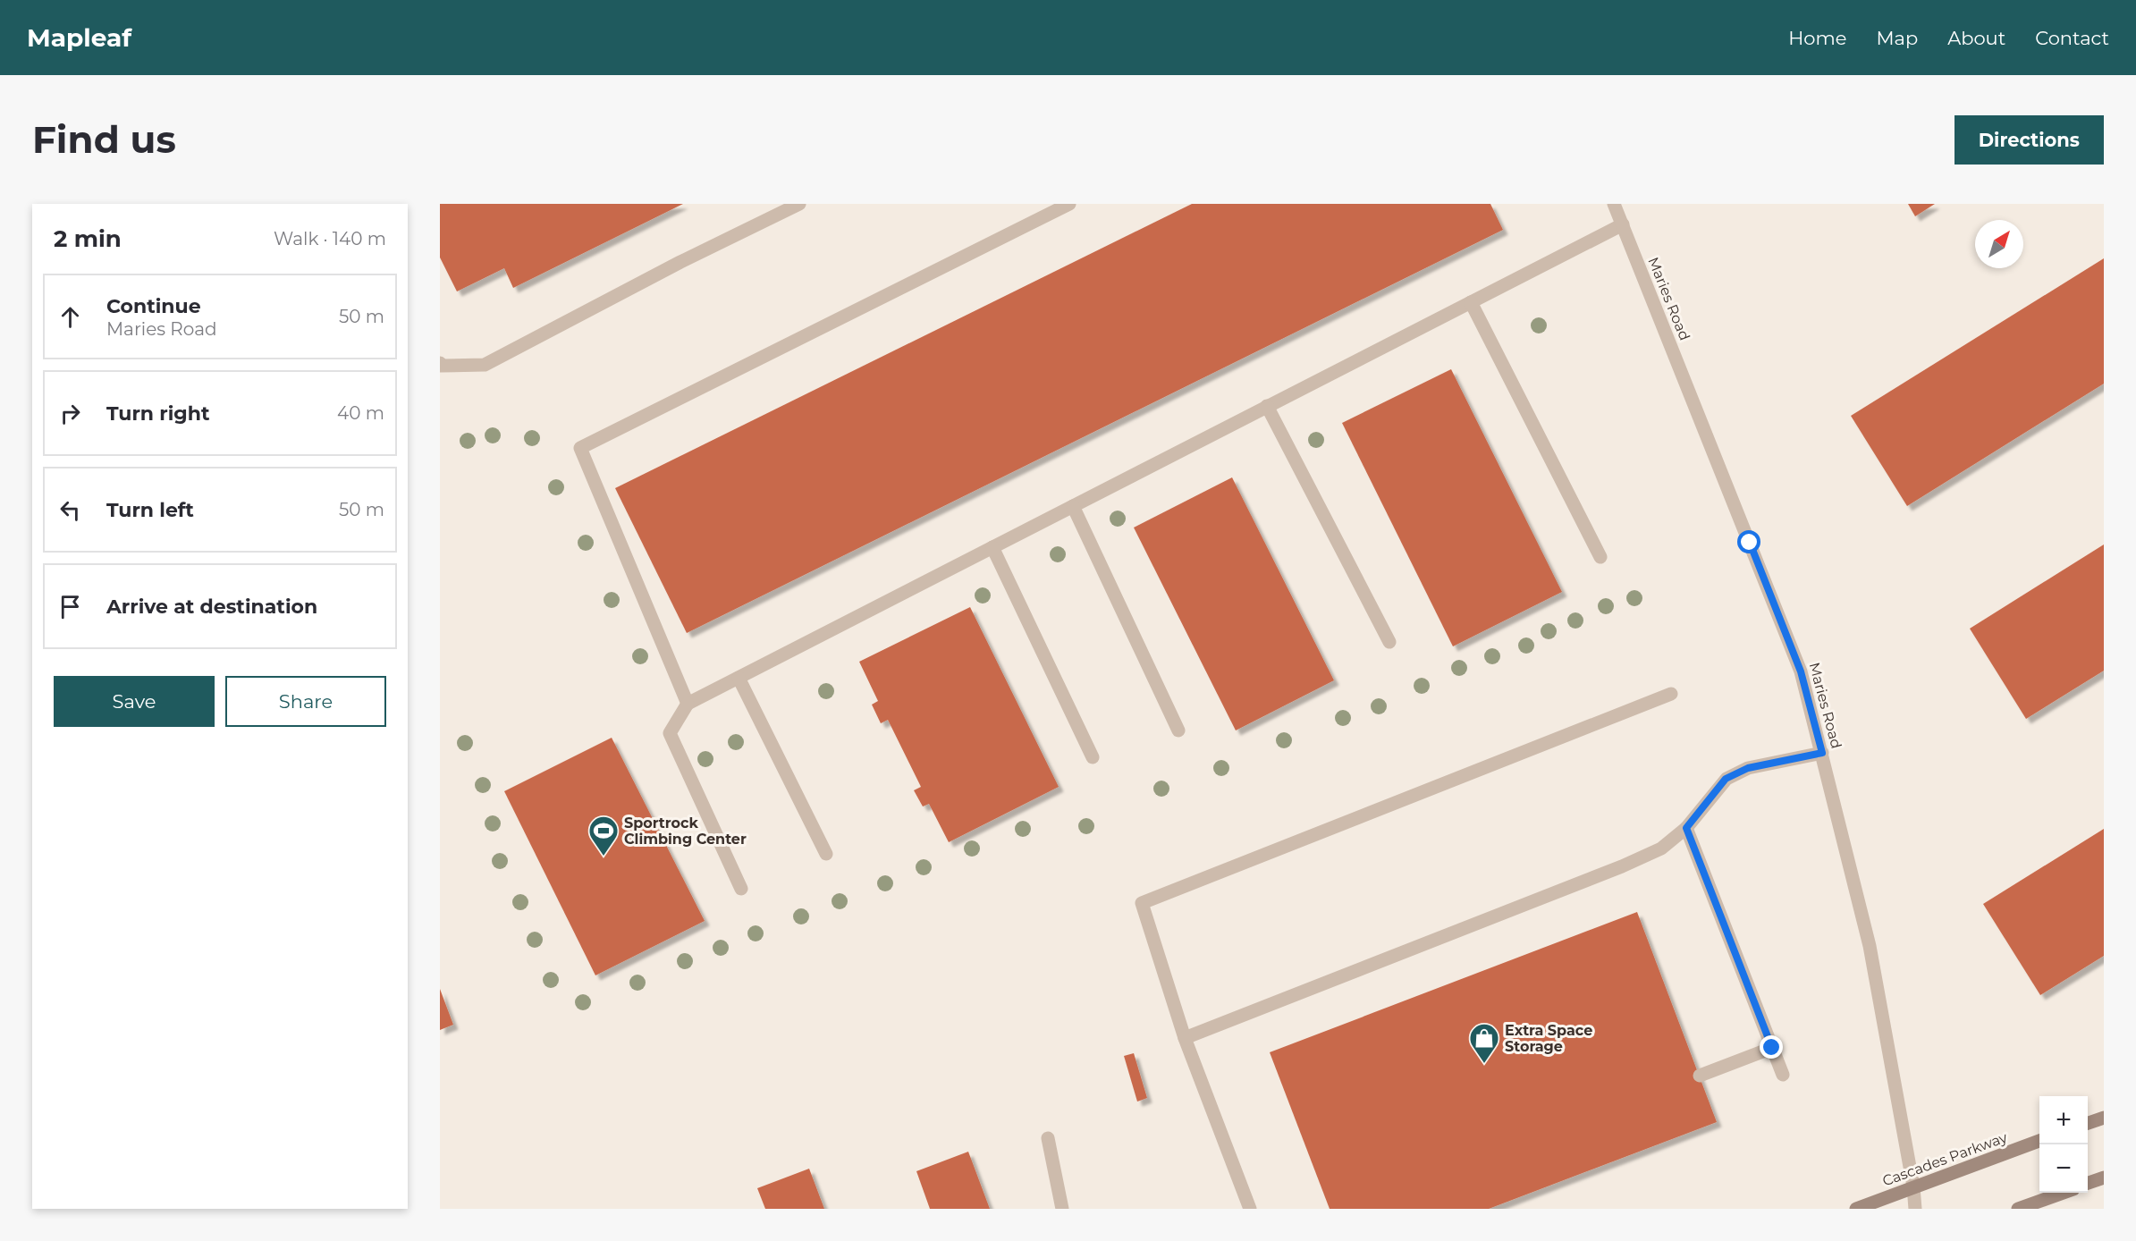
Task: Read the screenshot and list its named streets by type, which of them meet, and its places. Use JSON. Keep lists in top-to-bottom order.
{
  "streets": {
    "main road": ["Cascades Parkway"],
    "street": ["Maries Road"]
  },
  "crossings": [
    ["Maries Road", "Cascades Parkway"]
  ],
  "places": {
    "sports": ["Sportrock Climbing Center"],
    "shop": ["Extra Space Storage"]
  },
  "north": "top right",
  "page": {
    "header": "Mapleaf",
    "nav": [
      "Home",
      "Map",
      "About",
      "Contact"
    ],
    "buttons": [
      "Directions",
      ["Save", "Share"]
    ],
    "title": "Find us",
    "heading": ["2 min", "Walk · 140 m"],
    "list": [
      ["Continue", "Maries Road", "50 m"],
      ["Turn right", "40 m"],
      ["Turn left", "50 m"],
      "Arrive at destination"
    ],
    "map_buttons": ["+", "−"]
  }
}
